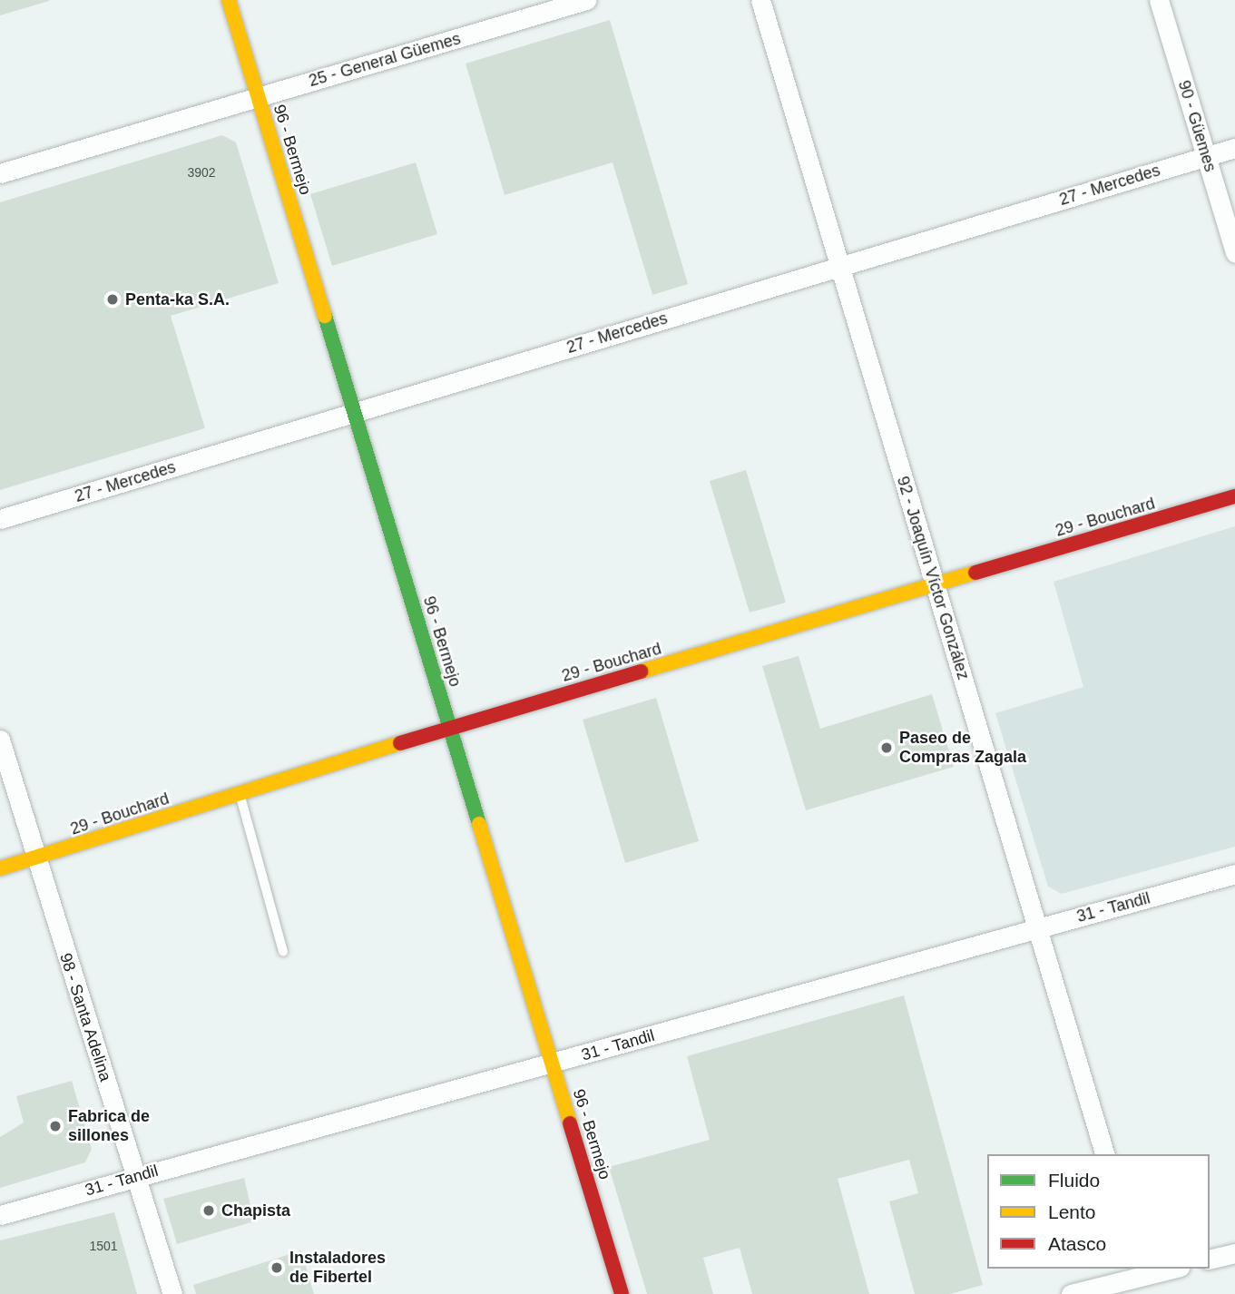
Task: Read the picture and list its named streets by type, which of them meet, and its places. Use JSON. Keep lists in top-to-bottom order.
{
  "streets": {
    "street": [
      "25 - General Güemes",
      "90 - Güemes",
      "96 - Bermejo",
      "27 - Mercedes",
      "29 - Bouchard",
      "92 - Joaquín Víctor González",
      "31 - Tandil",
      "98 - Santa Adelina"
    ]
  },
  "crossings": [
    ["25 - General Güemes", "96 - Bermejo"],
    ["90 - Güemes", "27 - Mercedes"],
    ["96 - Bermejo", "27 - Mercedes"],
    ["96 - Bermejo", "29 - Bouchard"],
    ["96 - Bermejo", "31 - Tandil"],
    ["27 - Mercedes", "92 - Joaquín Víctor González"],
    ["29 - Bouchard", "92 - Joaquín Víctor González"],
    ["29 - Bouchard", "98 - Santa Adelina"],
    ["92 - Joaquín Víctor González", "31 - Tandil"],
    ["31 - Tandil", "98 - Santa Adelina"]
  ],
  "places": [
    "Penta-ka S.A.",
    "Paseo de Compras Zagala",
    "Fabrica de sillones",
    "Chapista",
    "Instaladores de Fibertel"
  ],
  "house_numbers": ["3902", "1501"],
  "legend": ["Fluido", "Lento", "Atasco"]
}
